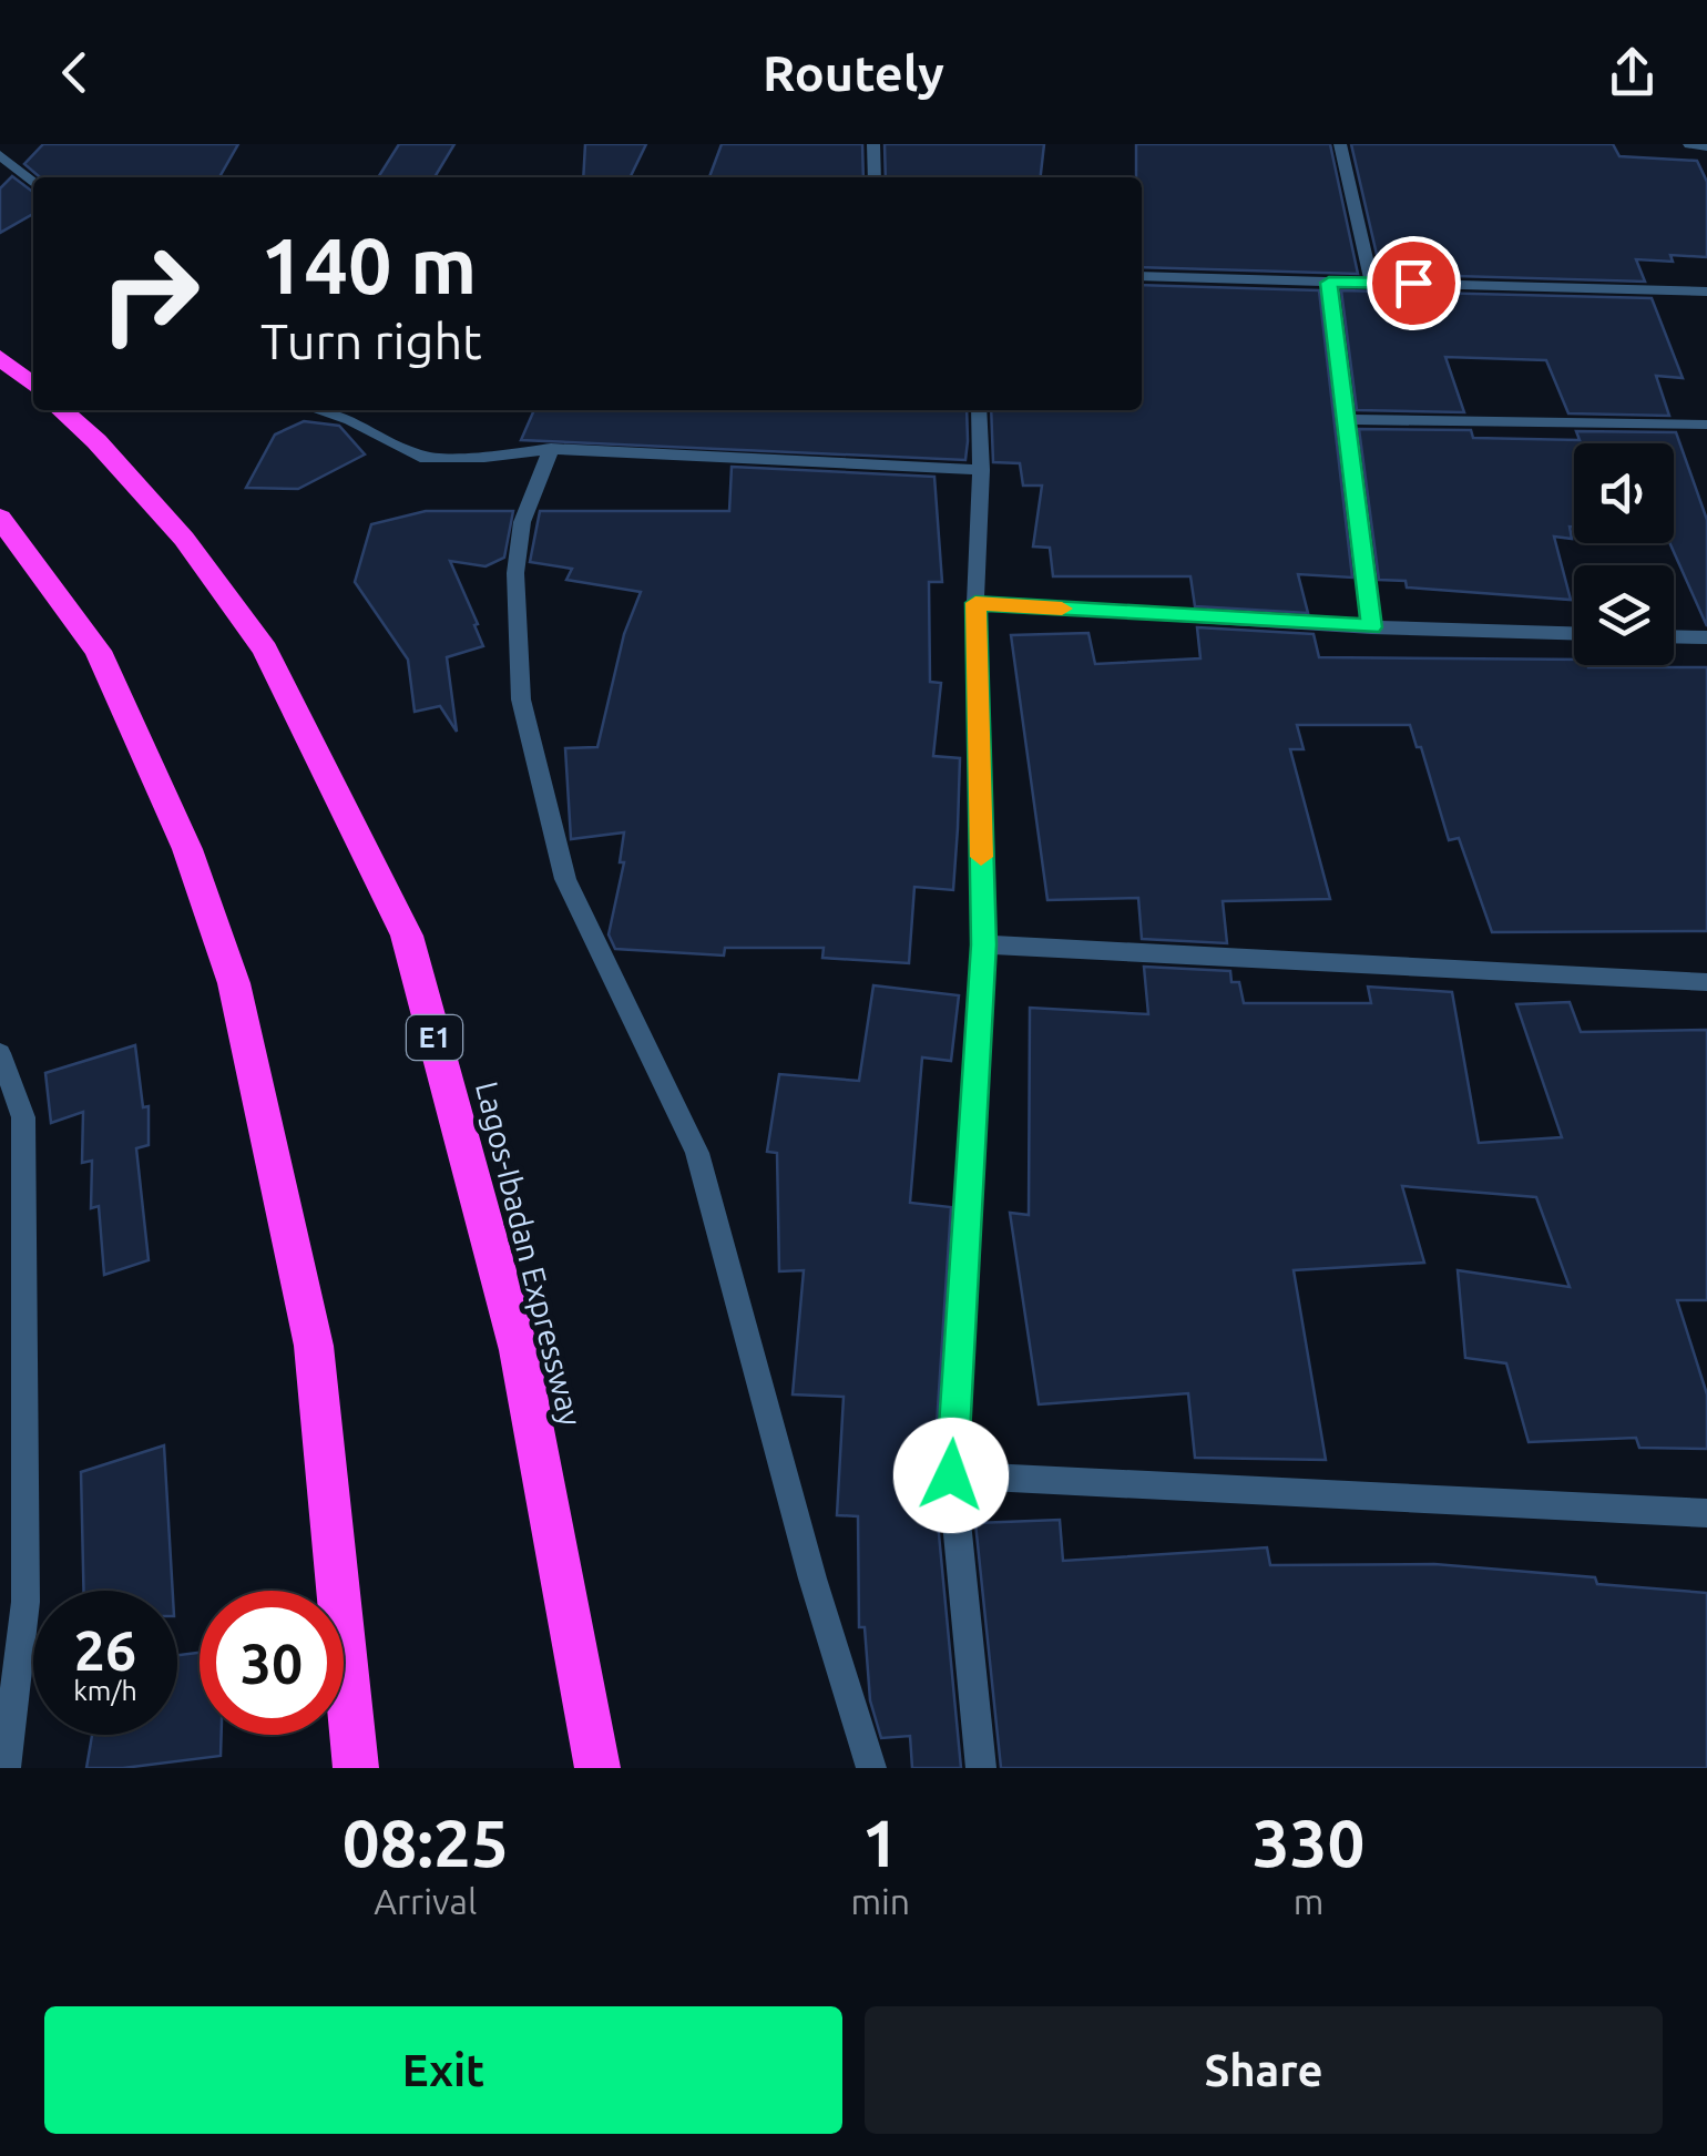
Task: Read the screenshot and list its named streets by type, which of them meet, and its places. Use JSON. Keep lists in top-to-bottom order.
{
  "streets": {
    "highway": ["E1", "Lagos-Ibadan Expressway"]
  },
  "page": {
    "header": "Routely",
    "turn": ["140 m", "Turn right"],
    "speed": "26 km/h",
    "limit": "30",
    "eta": [
      "08:25",
      "Arrival",
      "1",
      "min",
      "330",
      "m"
    ],
    "buttons": ["Exit", "Share"]
  }
}
